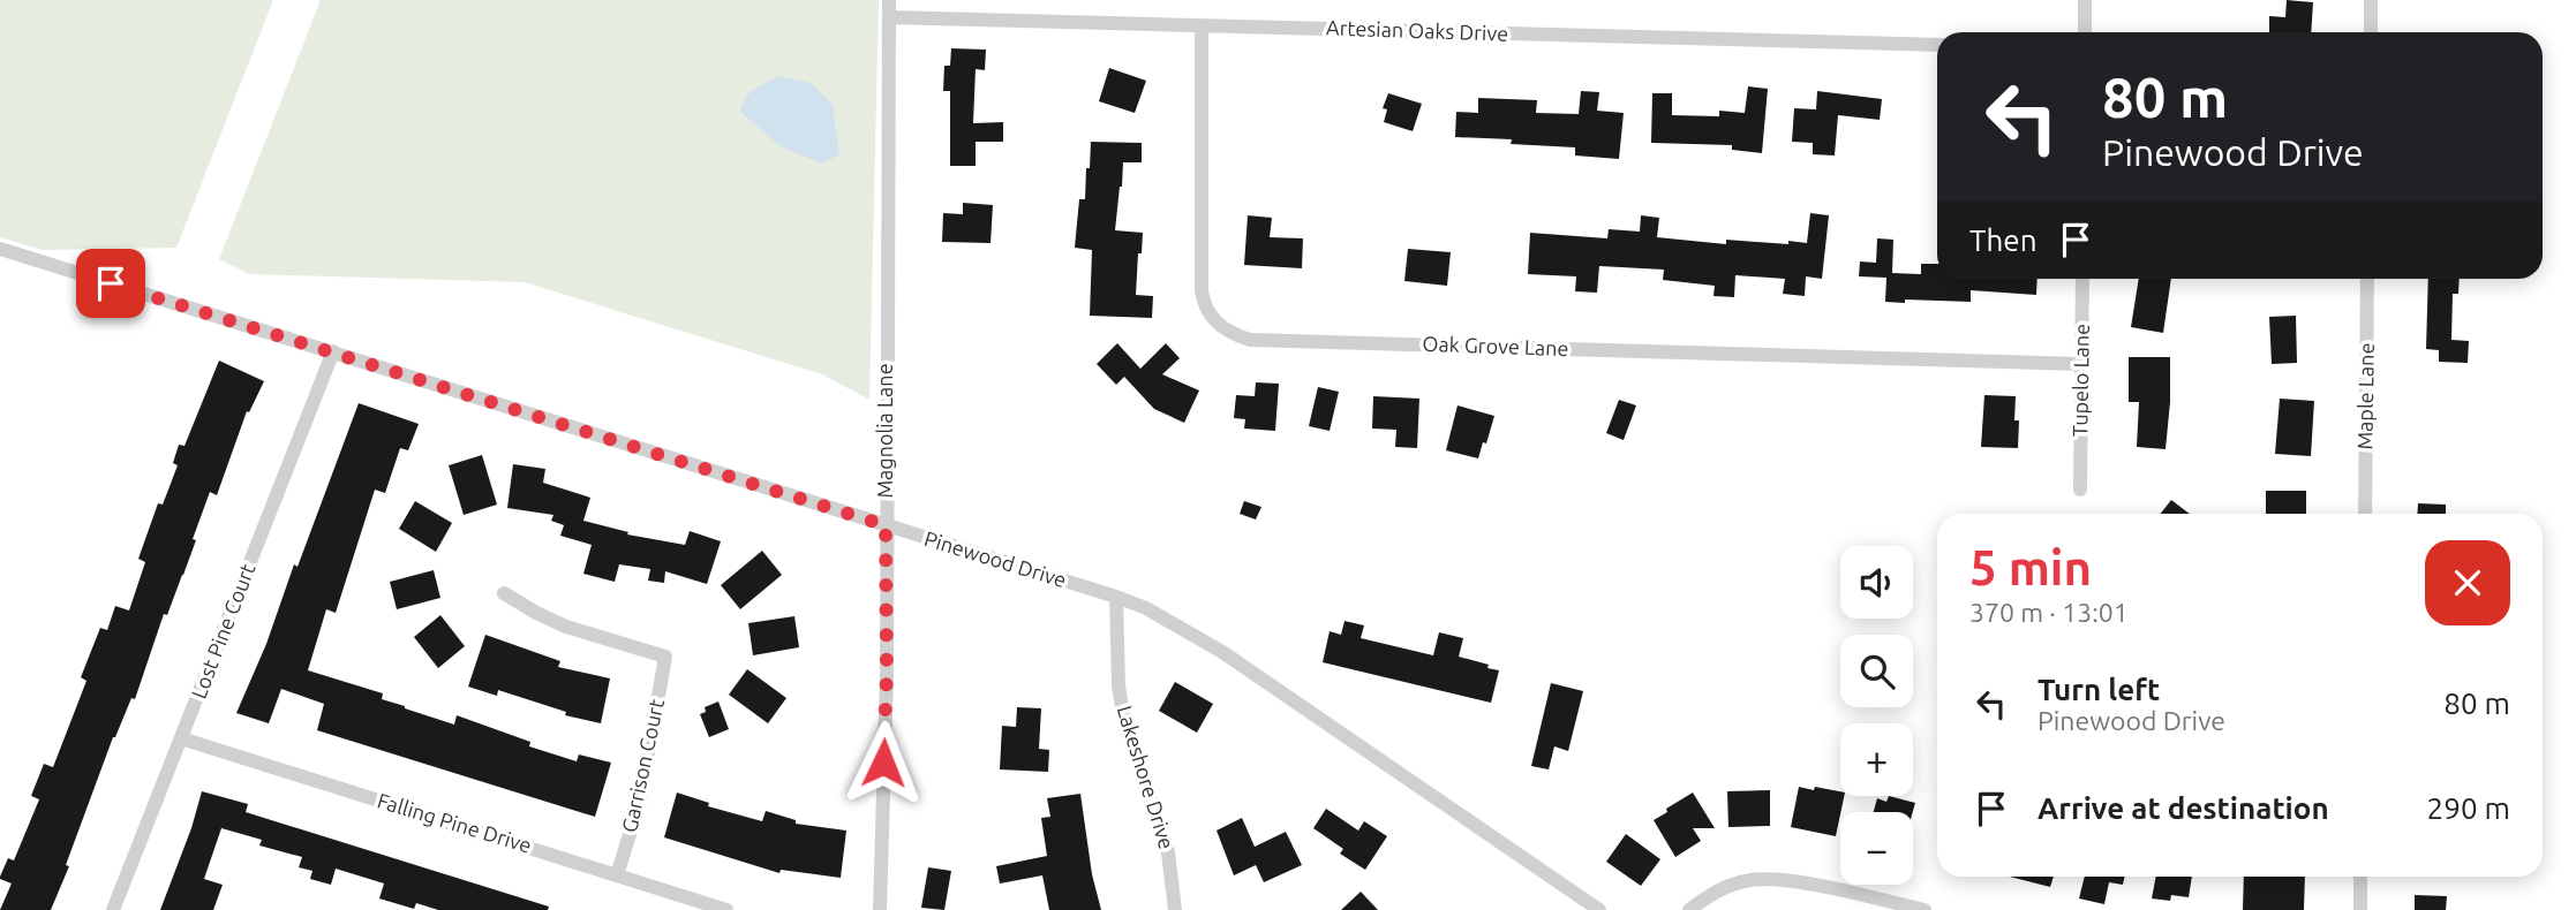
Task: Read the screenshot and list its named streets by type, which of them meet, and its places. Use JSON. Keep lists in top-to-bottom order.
{
  "streets": {
    "street": [
      "Artesian Oaks Drive",
      "Oak Grove Lane",
      "Tupelo Lane",
      "Maple Lane",
      "Magnolia Lane",
      "Pinewood Drive",
      "Lost Pine Court",
      "Garrison Court",
      "Lakeshore Drive",
      "Falling Pine Drive"
    ]
  },
  "crossings": [
    ["Artesian Oaks Drive", "Oak Grove Lane"],
    ["Artesian Oaks Drive", "Magnolia Lane"],
    ["Oak Grove Lane", "Tupelo Lane"],
    ["Magnolia Lane", "Pinewood Drive"],
    ["Pinewood Drive", "Lost Pine Court"],
    ["Pinewood Drive", "Lakeshore Drive"],
    ["Lost Pine Court", "Falling Pine Drive"],
    ["Garrison Court", "Falling Pine Drive"]
  ],
  "page": {
    "turn": ["80 m", "Pinewood Drive"],
    "then": "Then",
    "heading": ["5 min", "370 m · 13:01"],
    "map_buttons": ["+", "−"],
    "list": [
      {
        "name": "Turn left",
        "note": "Pinewood Drive",
        "value": "80 m"
      },
      {
        "name": "Arrive at destination",
        "value": "290 m"
      }
    ]
  }
}
